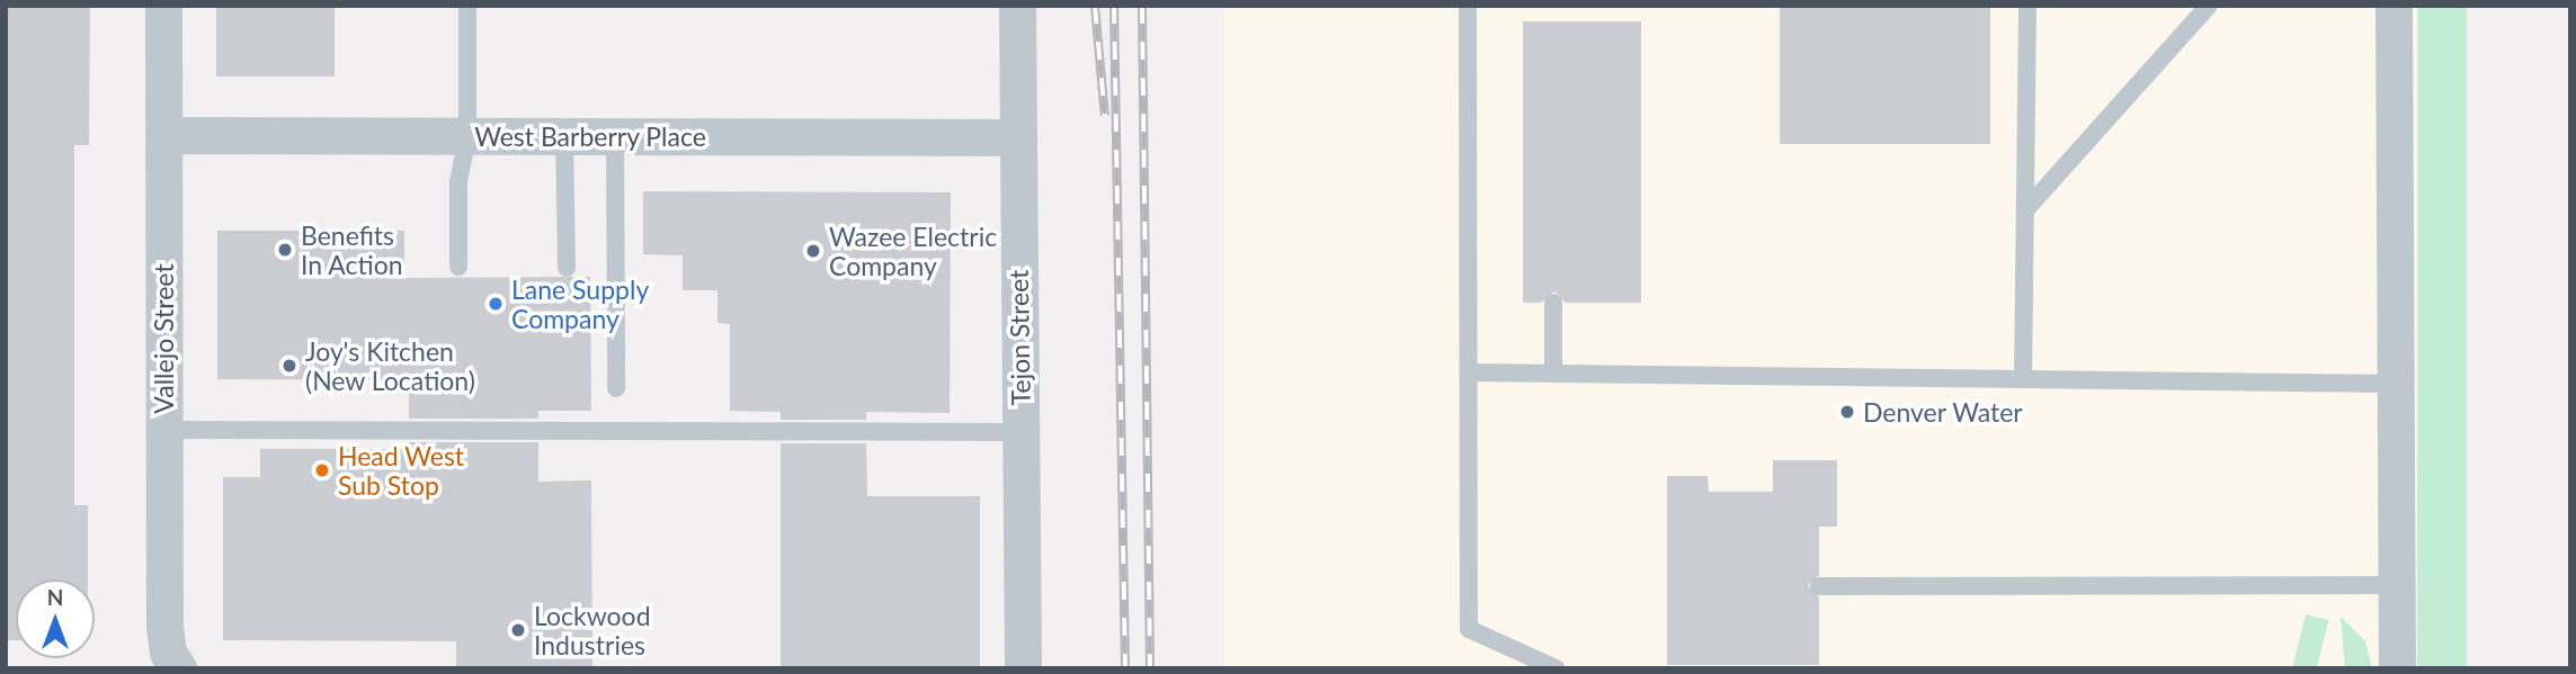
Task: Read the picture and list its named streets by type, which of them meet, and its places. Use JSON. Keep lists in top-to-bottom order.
{
  "streets": {
    "street": ["West Barberry Place", "Tejon Street", "Vallejo Street"]
  },
  "crossings": [
    ["West Barberry Place", "Tejon Street"],
    ["West Barberry Place", "Vallejo Street"]
  ],
  "places": [
    "Benefits In Action",
    "Wazee Electric Company",
    "Lane Supply Company",
    "Joy's Kitchen (New Location)",
    "Denver Water",
    "Head West Sub Stop",
    "Lockwood Industries"
  ],
  "north": "top"
}
